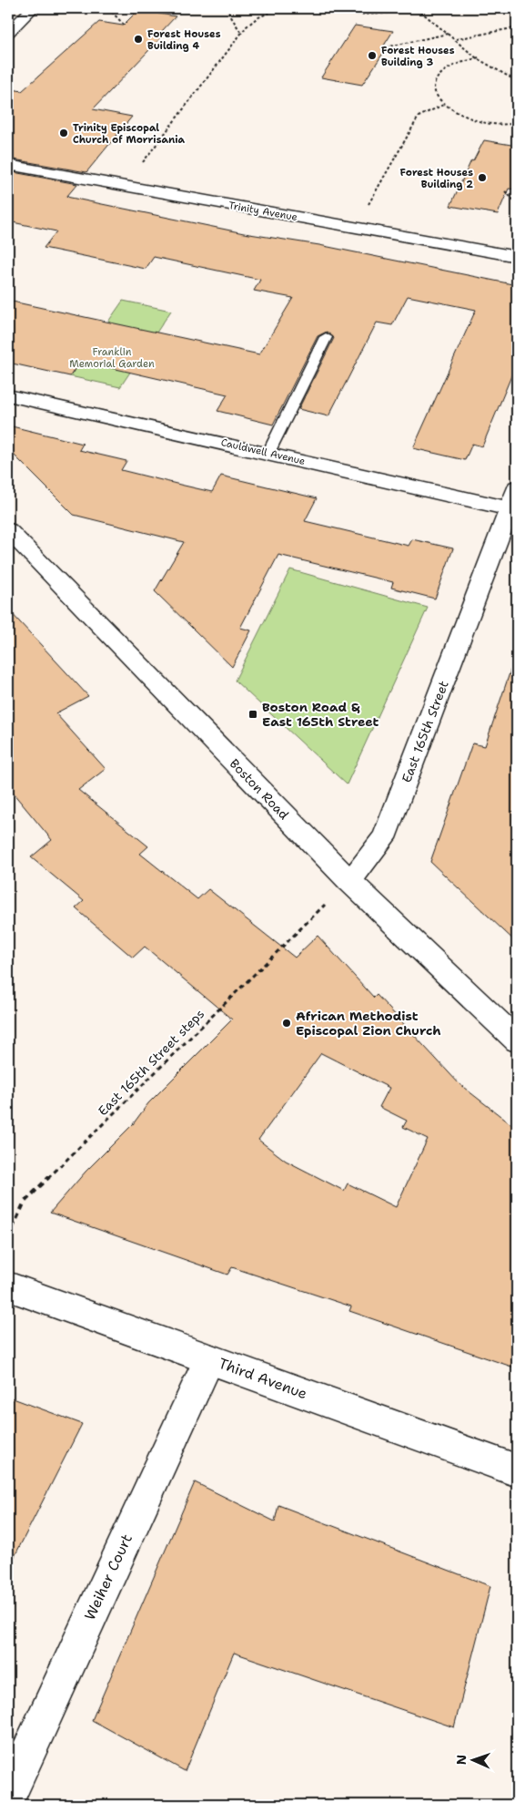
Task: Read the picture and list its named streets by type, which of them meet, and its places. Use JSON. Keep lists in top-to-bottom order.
{
  "streets": {
    "street": [
      "Trinity Avenue",
      "Cauldwell Avenue",
      "East 165th Street",
      "Boston Road",
      "Third Avenue",
      "Weiher Court"
    ],
    "path": ["East 165th Street steps"]
  },
  "crossings": [
    ["Cauldwell Avenue", "East 165th Street"],
    ["East 165th Street", "Boston Road"],
    ["East 165th Street", "East 165th Street steps"],
    ["Boston Road", "East 165th Street steps"],
    ["Third Avenue", "Weiher Court"]
  ],
  "parks": ["Franklin Memorial Garden"],
  "places": {
    "other": [
      "Forest Houses Building 4",
      "Forest Houses Building 3",
      "Trinity Episcopal Church of Morrisania",
      "Forest Houses Building 2",
      "African Methodist Episcopal Zion Church"
    ],
    "transit": ["Boston Road & East 165th Street"]
  },
  "north": "left"
}
